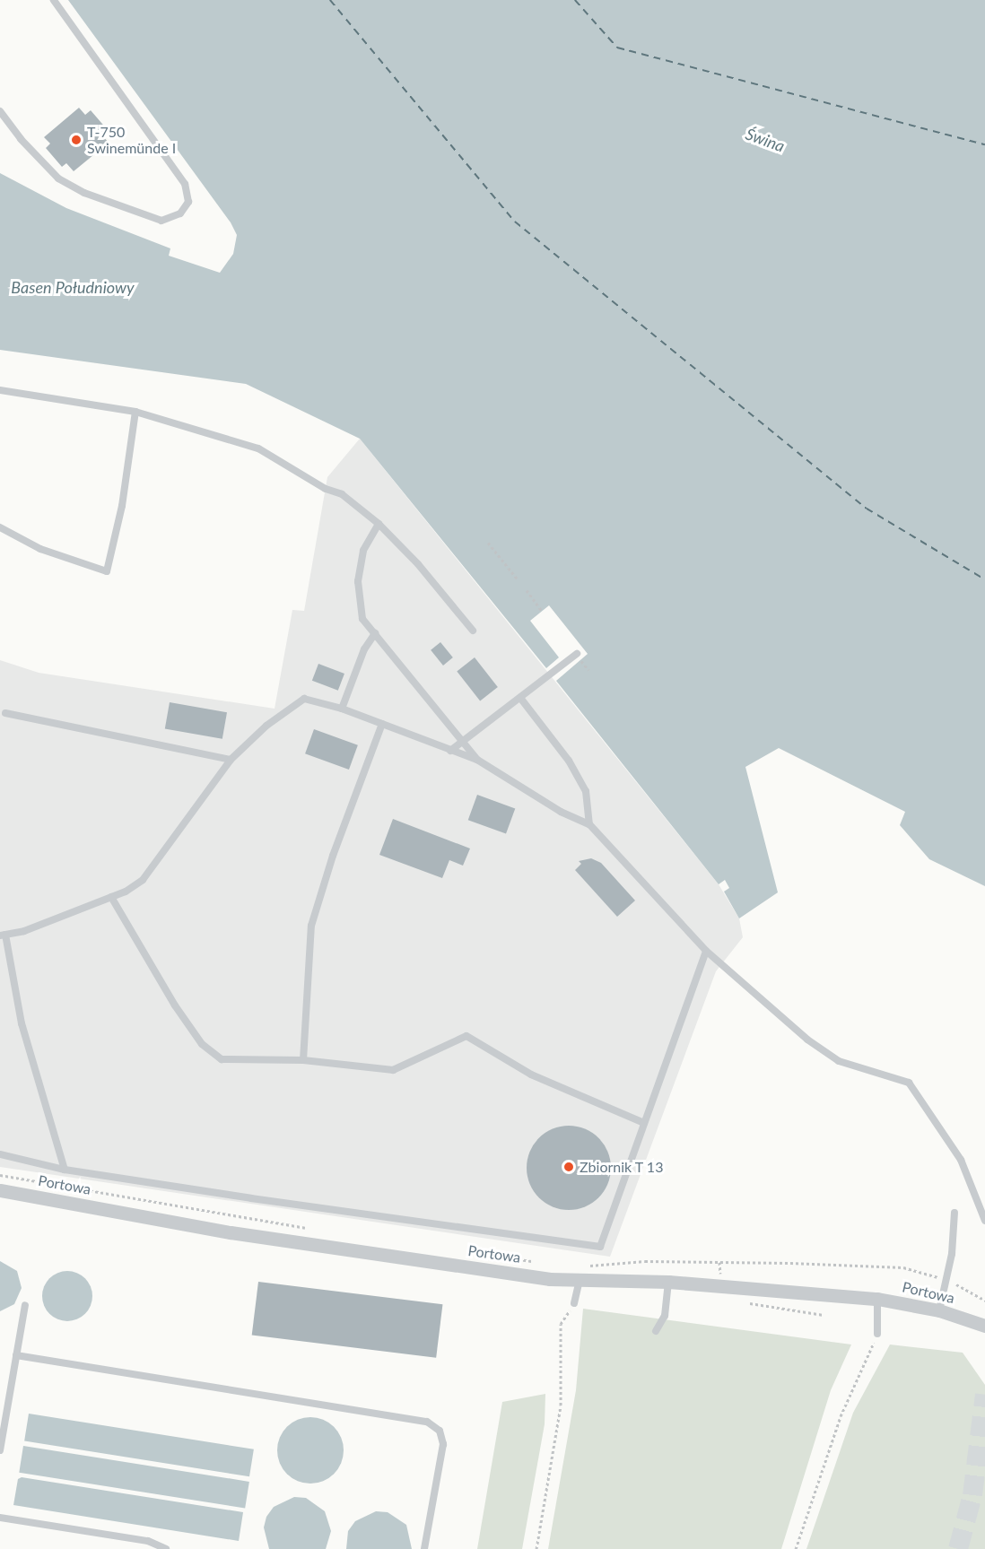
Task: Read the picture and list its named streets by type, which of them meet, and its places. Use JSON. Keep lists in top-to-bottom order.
{
  "streets": {
    "street": ["Portowa"]
  },
  "water": ["Świna", "Basen Południowy"],
  "places": ["T-750 Swinemünde I", "Zbiornik T 13"]
}
